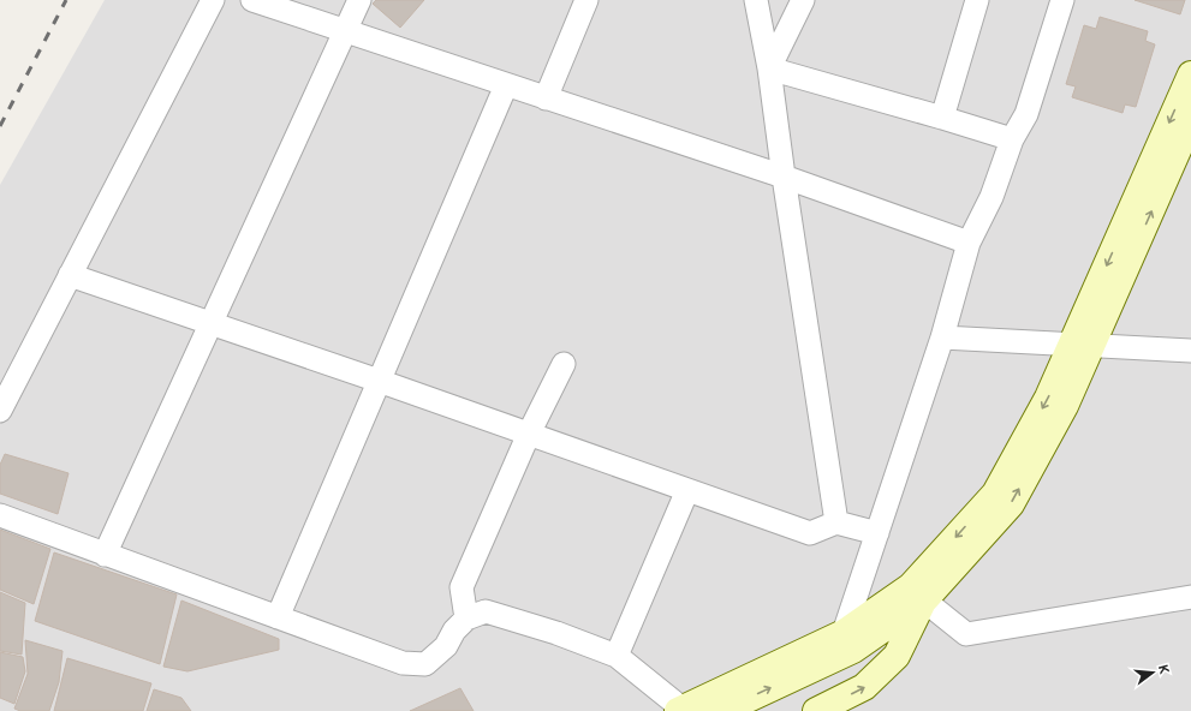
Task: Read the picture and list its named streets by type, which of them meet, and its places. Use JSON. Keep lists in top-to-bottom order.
{
  "north": "right"
}
